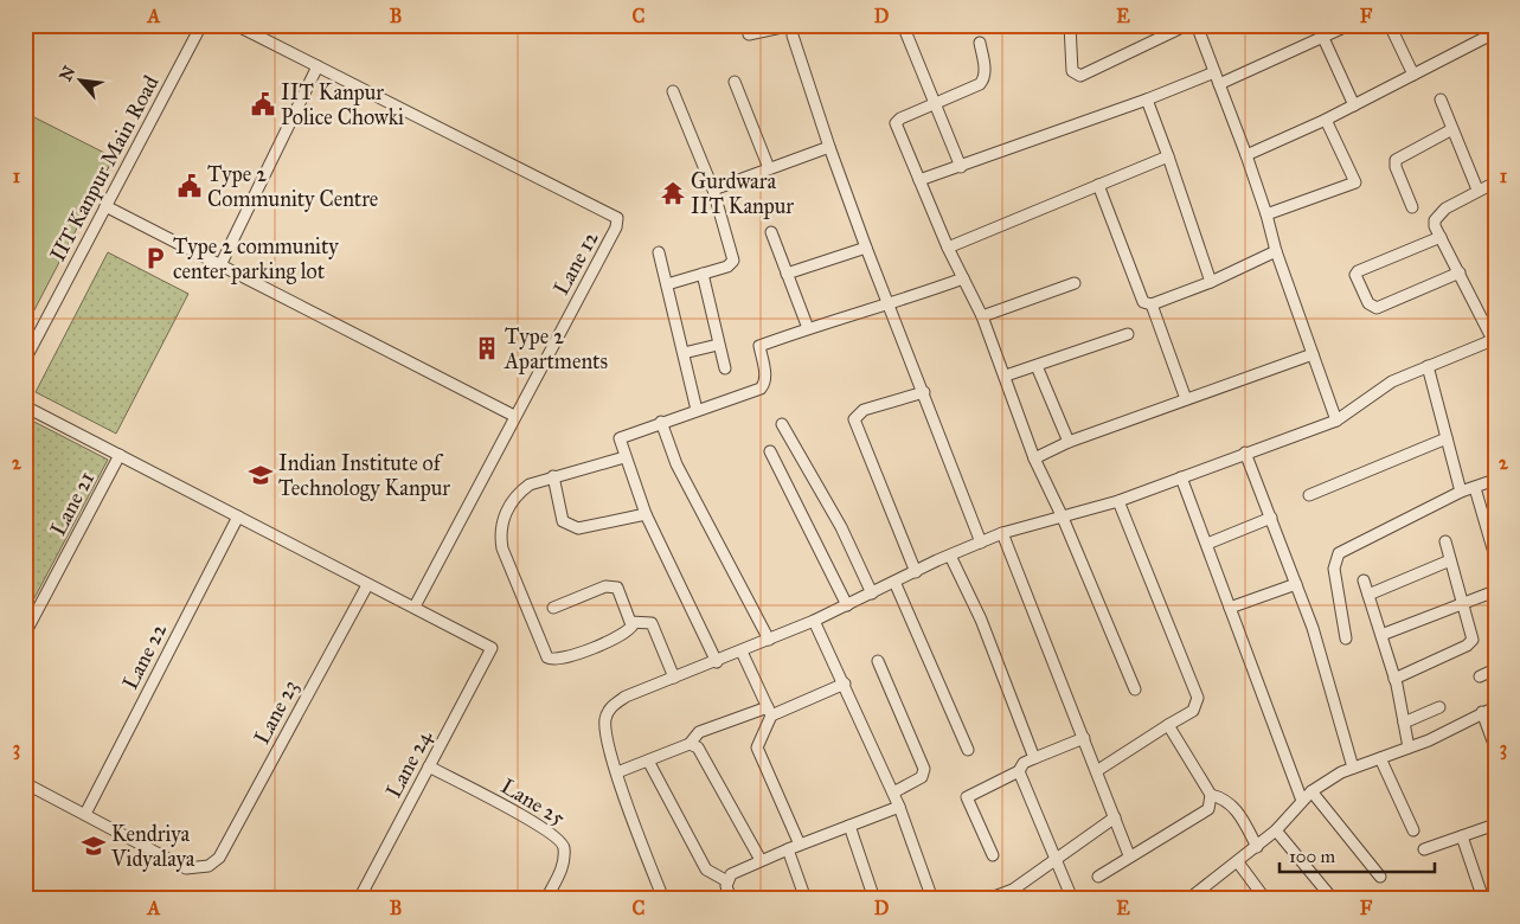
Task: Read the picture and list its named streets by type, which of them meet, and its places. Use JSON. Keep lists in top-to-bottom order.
{
  "streets": {
    "street": [
      "IIT Kanpur Main Road",
      "Lane 12",
      "Lane 21",
      "Lane 22",
      "Lane 23",
      "Lane 24",
      "Lane 25"
    ]
  },
  "crossings": [
    ["Lane 12", "Lane 24"],
    ["Lane 22", "Lane 23"],
    ["Lane 24", "Lane 25"]
  ],
  "places": {
    "public building": ["IIT Kanpur Police Chowki", "Type 2 Community Centre"],
    "temple": ["Gurdwara IIT Kanpur"],
    "parking": ["Type 2 community center parking lot"],
    "building": ["Type 2 Apartments"],
    "school or university": ["Indian Institute of Technology Kanpur", "Kendriya Vidyalaya"]
  },
  "scale_bar": "100 m",
  "north": "top left",
  "grid": {
    "columns": [
      "A",
      "B",
      "C",
      "D",
      "E",
      "F"
    ],
    "rows": ["1", "2", "3"]
  }
}
